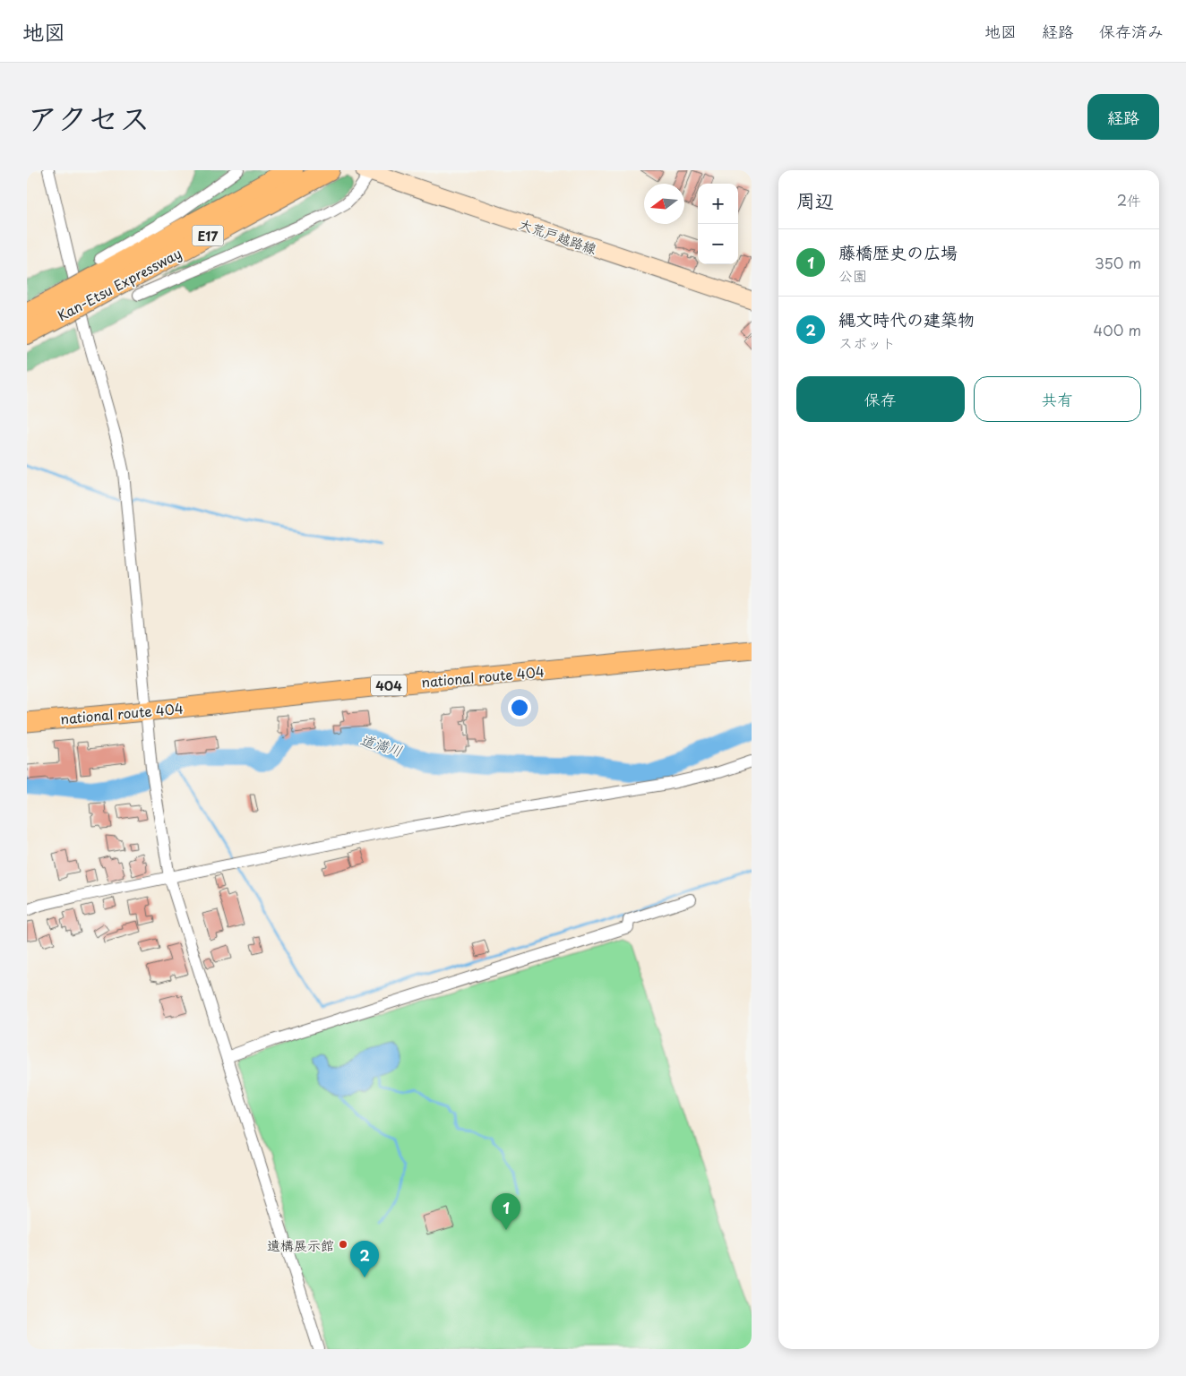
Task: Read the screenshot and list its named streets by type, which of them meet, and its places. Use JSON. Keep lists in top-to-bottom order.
{
  "streets": {
    "highway": [
      "E17",
      "Kan-Etsu Expressway",
      "national route 404",
      "404"
    ],
    "main road": ["大荒戸越路線"]
  },
  "water": ["道満川"],
  "places": ["遺構展示館"],
  "north": "left",
  "page": {
    "header": "地図",
    "nav": ["地図", "経路", "保存済み"],
    "title": "アクセス",
    "buttons": [
      "経路",
      ["保存", "共有"]
    ],
    "heading": ["周辺", "2件"],
    "map_buttons": ["+", "−"],
    "list": [
      {
        "mark": "1",
        "name": "藤橋歴史の広場",
        "note": "公園",
        "value": "350 m"
      },
      {
        "mark": "2",
        "name": "縄文時代の建築物",
        "note": "スポット",
        "value": "400 m"
      }
    ],
    "pins": ["1", "2"]
  }
}
